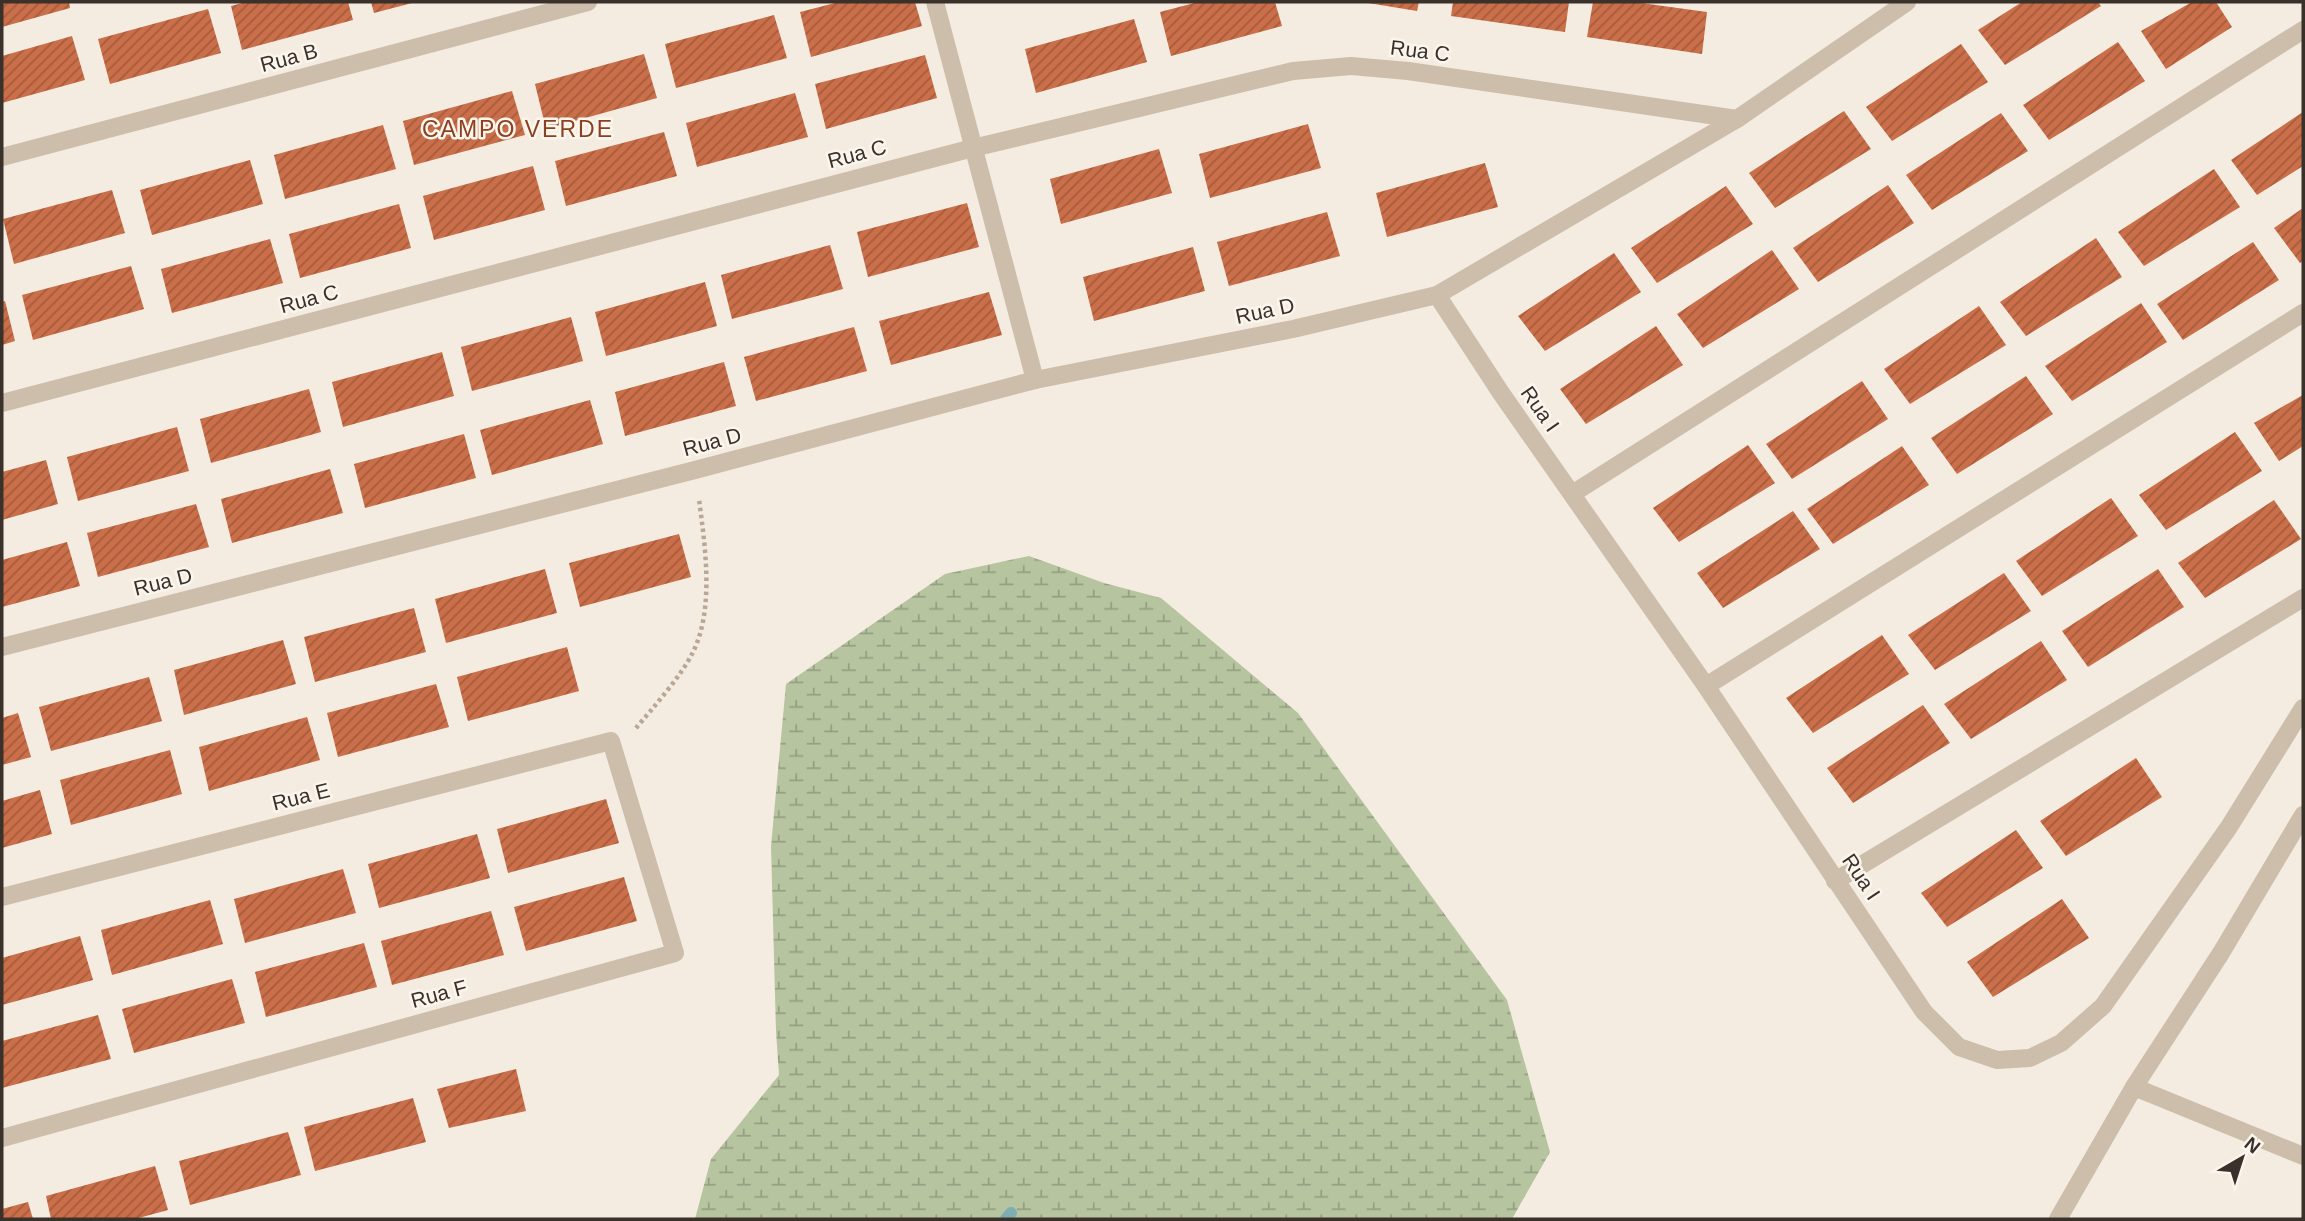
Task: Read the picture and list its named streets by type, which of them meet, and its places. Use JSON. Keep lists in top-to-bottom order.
{
  "streets": {
    "street": [
      "Rua C",
      "Rua B",
      "Rua D",
      "Rua I",
      "Rua E",
      "Rua F"
    ]
  },
  "crossings": [
    ["Rua C", "Rua D"],
    ["Rua D", "Rua I"],
    ["Rua E", "Rua F"]
  ],
  "districts": ["CAMPO VERDE"],
  "north": "top right"
}
